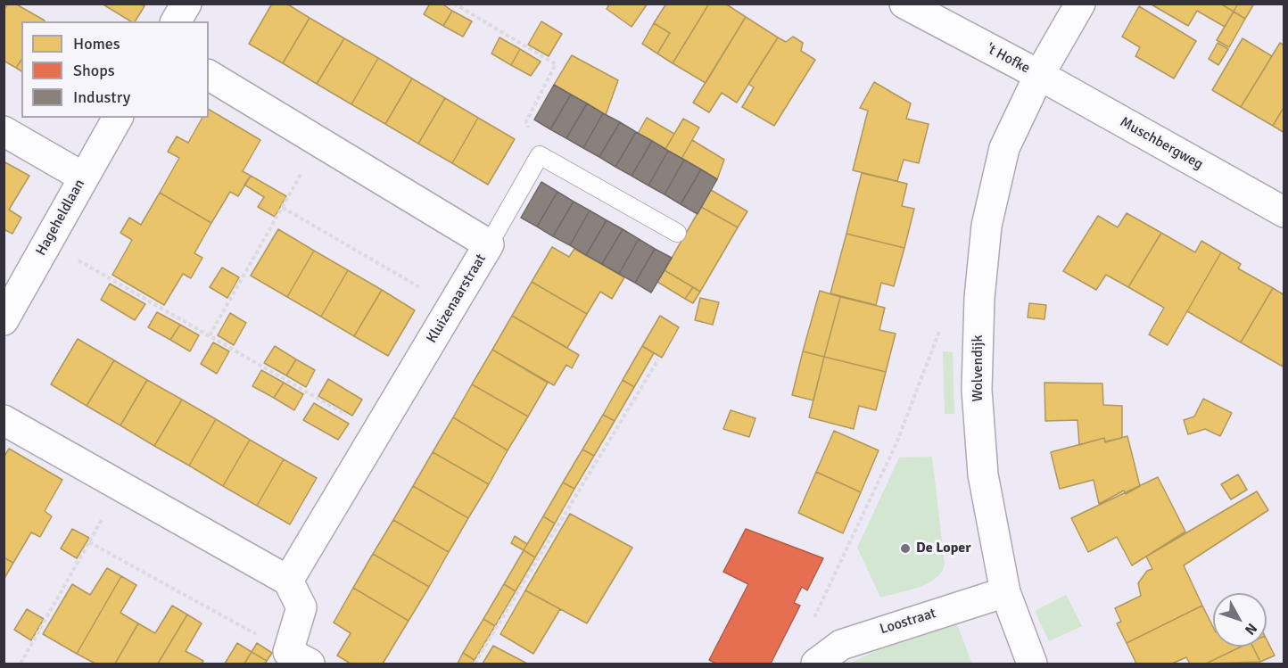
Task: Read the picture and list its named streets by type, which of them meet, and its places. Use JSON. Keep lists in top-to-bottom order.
{
  "streets": {
    "street": [
      "'t Hofke",
      "Muschbergweg",
      "Hageheldlaan",
      "Kluizenaarstraat",
      "Wolvendijk",
      "Loostraat"
    ]
  },
  "crossings": [
    ["'t Hofke", "Muschbergweg"],
    ["'t Hofke", "Wolvendijk"],
    ["Muschbergweg", "Wolvendijk"],
    ["Wolvendijk", "Loostraat"]
  ],
  "places": ["De Loper"],
  "legend": ["Homes", "Shops", "Industry"],
  "north": "bottom right"
}
